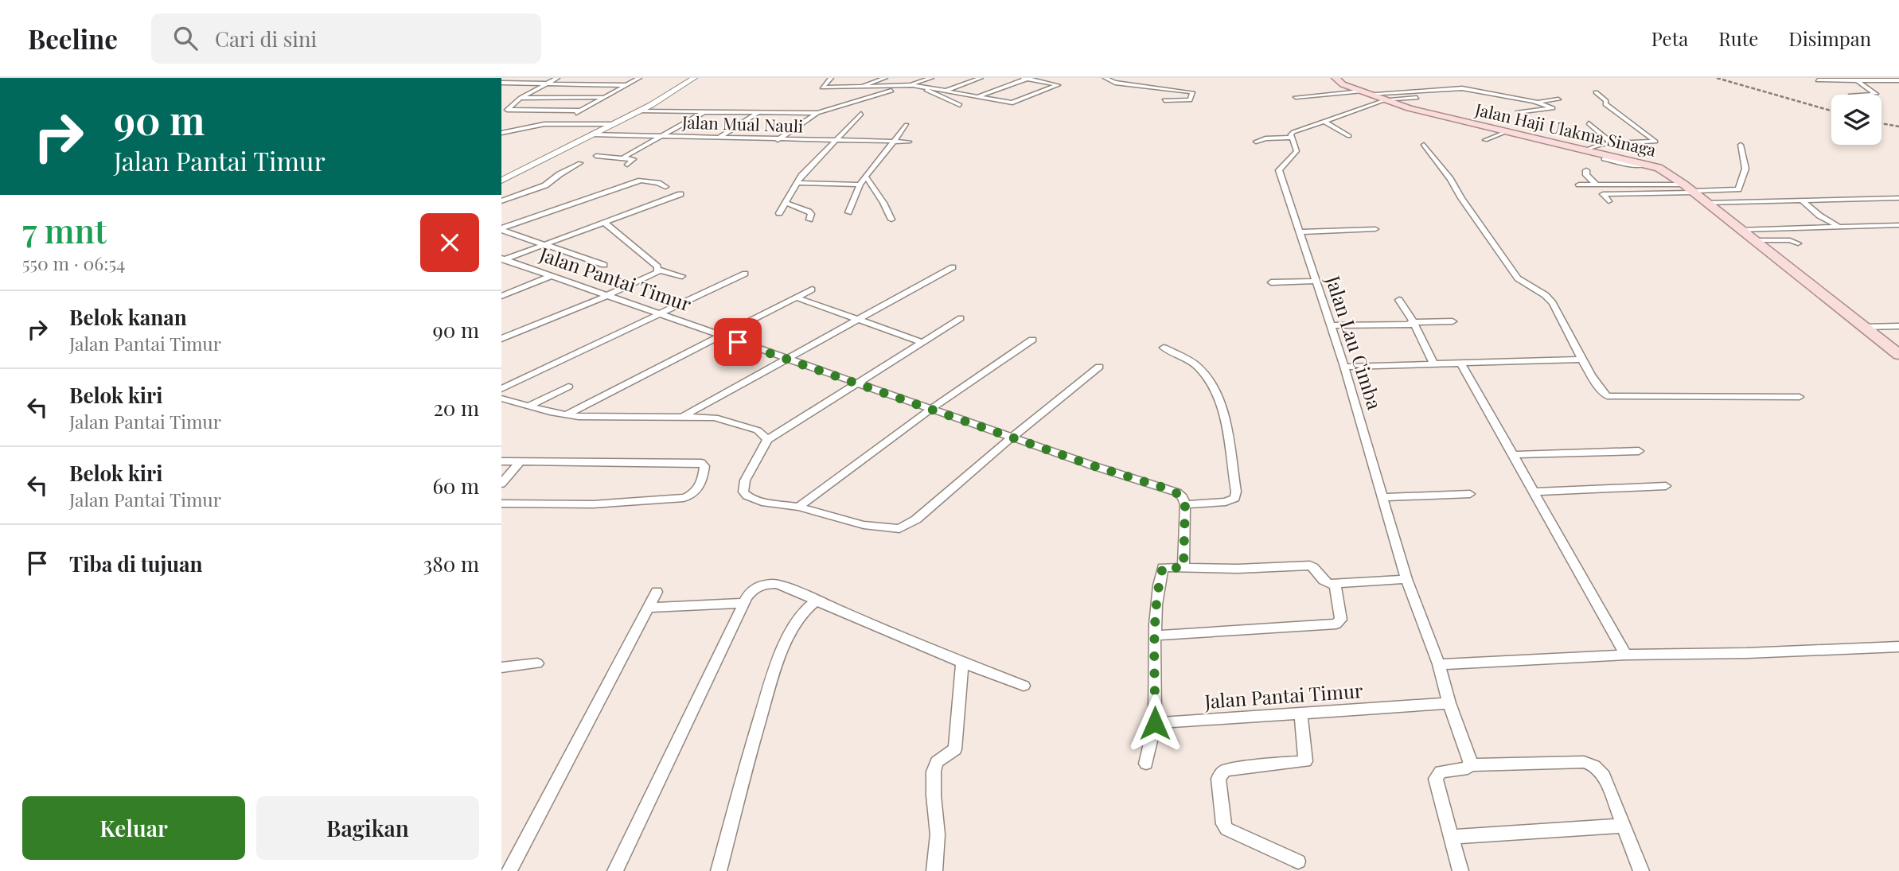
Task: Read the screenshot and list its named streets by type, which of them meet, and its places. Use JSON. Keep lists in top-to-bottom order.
{
  "streets": {
    "main road": ["Jalan Haji Ulakma Sinaga"],
    "street": ["Jalan Mual Nauli", "Jalan Pantai Timur", "Jalan Lau Cimba"]
  },
  "crossings": [
    ["Jalan Pantai Timur", "Jalan Lau Cimba"]
  ],
  "page": {
    "header": "Beeline",
    "search": "Cari di sini",
    "nav": ["Peta", "Rute", "Disimpan"],
    "turn": ["90 m", "Jalan Pantai Timur"],
    "heading": ["7 mnt", "550 m · 06:54"],
    "list": [
      {
        "name": "Belok kanan",
        "note": "Jalan Pantai Timur",
        "value": "90 m"
      },
      {
        "name": "Belok kiri",
        "note": "Jalan Pantai Timur",
        "value": "20 m"
      },
      {
        "name": "Belok kiri",
        "note": "Jalan Pantai Timur",
        "value": "60 m"
      },
      {
        "name": "Tiba di tujuan",
        "value": "380 m"
      }
    ],
    "buttons": ["Keluar", "Bagikan"]
  }
}
